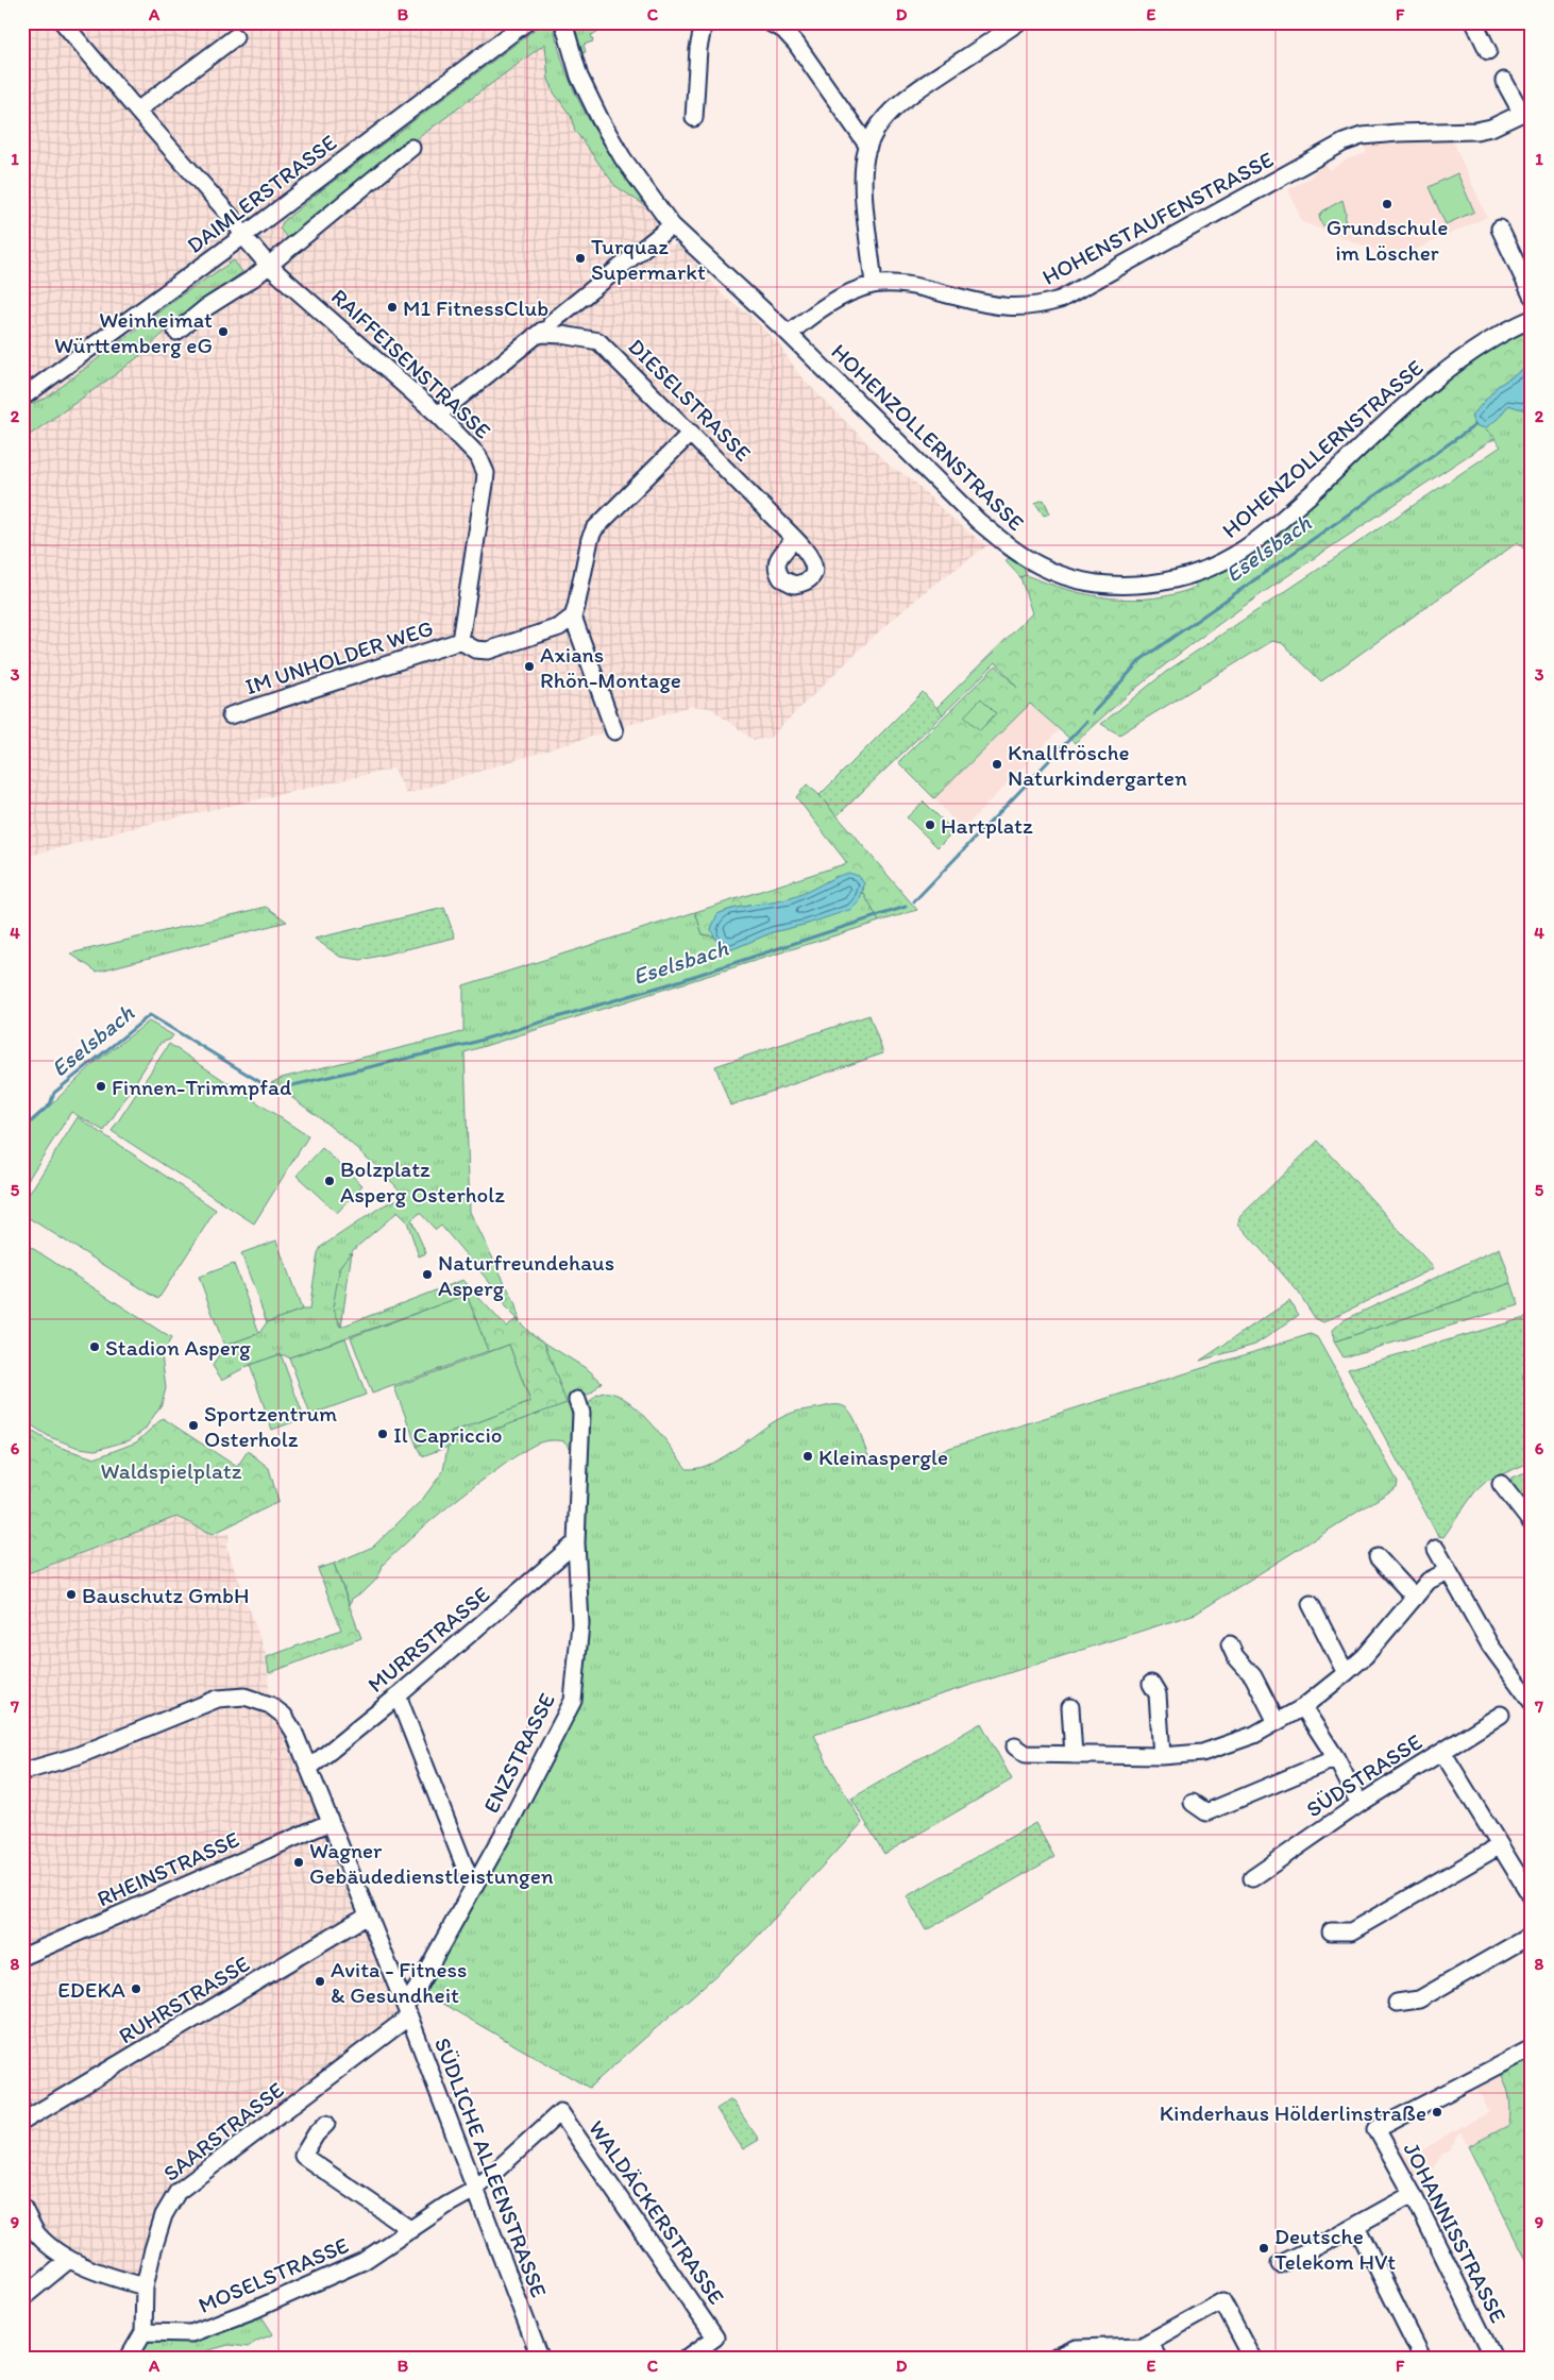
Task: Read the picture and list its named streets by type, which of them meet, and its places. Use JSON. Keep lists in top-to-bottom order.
{
  "streets": {
    "street": [
      "DAIMLERSTRASSE",
      "HOHENSTAUFENSTRASSE",
      "RAIFFEISENSTRASSE",
      "DIESELSTRASSE",
      "HOHENZOLLERNSTRASSE",
      "IM UNHOLDER WEG",
      "MURRSTRASSE",
      "ENZSTRASSE",
      "SÜDSTRASSE",
      "RHEINSTRASSE",
      "RUHRSTRASSE",
      "SAARSTRASSE",
      "SÜDLICHE ALLEENSTRASSE",
      "WALDÄCKERSTRASSE",
      "JOHANNISSTRASSE",
      "MOSELSTRASSE"
    ]
  },
  "crossings": [
    ["DAIMLERSTRASSE", "RAIFFEISENSTRASSE"],
    ["HOHENSTAUFENSTRASSE", "HOHENZOLLERNSTRASSE"],
    ["RAIFFEISENSTRASSE", "IM UNHOLDER WEG"],
    ["MURRSTRASSE", "ENZSTRASSE"],
    ["MURRSTRASSE", "SÜDLICHE ALLEENSTRASSE"],
    ["ENZSTRASSE", "SAARSTRASSE"],
    ["ENZSTRASSE", "SÜDLICHE ALLEENSTRASSE"],
    ["RHEINSTRASSE", "SÜDLICHE ALLEENSTRASSE"],
    ["RUHRSTRASSE", "SÜDLICHE ALLEENSTRASSE"],
    ["SAARSTRASSE", "SÜDLICHE ALLEENSTRASSE"],
    ["SAARSTRASSE", "MOSELSTRASSE"],
    ["SÜDLICHE ALLEENSTRASSE", "MOSELSTRASSE"],
    ["WALDÄCKERSTRASSE", "MOSELSTRASSE"]
  ],
  "water": ["Eselsbach"],
  "parks": ["Waldspielplatz"],
  "places": [
    "Grundschule im Löscher",
    "Turquaz Supermarkt",
    "M1 FitnessClub",
    "Weinheimat Württemberg eG",
    "Axians Rhön-Montage",
    "Knallfrösche Naturkindergarten",
    "Hartplatz",
    "Finnen-Trimmpfad",
    "Bolzplatz Asperg Osterholz",
    "Naturfreundehaus Asperg",
    "Stadion Asperg",
    "Sportzentrum Osterholz",
    "Il Capriccio",
    "Kleinaspergle",
    "Bauschutz GmbH",
    "Wagner Gebäudedienstleistungen",
    "Avita - Fitness & Gesundheit",
    "EDEKA",
    "Kinderhaus Hölderlinstraße",
    "Deutsche Telekom HVt"
  ],
  "grid": {
    "columns": [
      "A",
      "B",
      "C",
      "D",
      "E",
      "F"
    ],
    "rows": [
      "1",
      "2",
      "3",
      "4",
      "5",
      "6",
      "7",
      "8",
      "9"
    ]
  }
}
